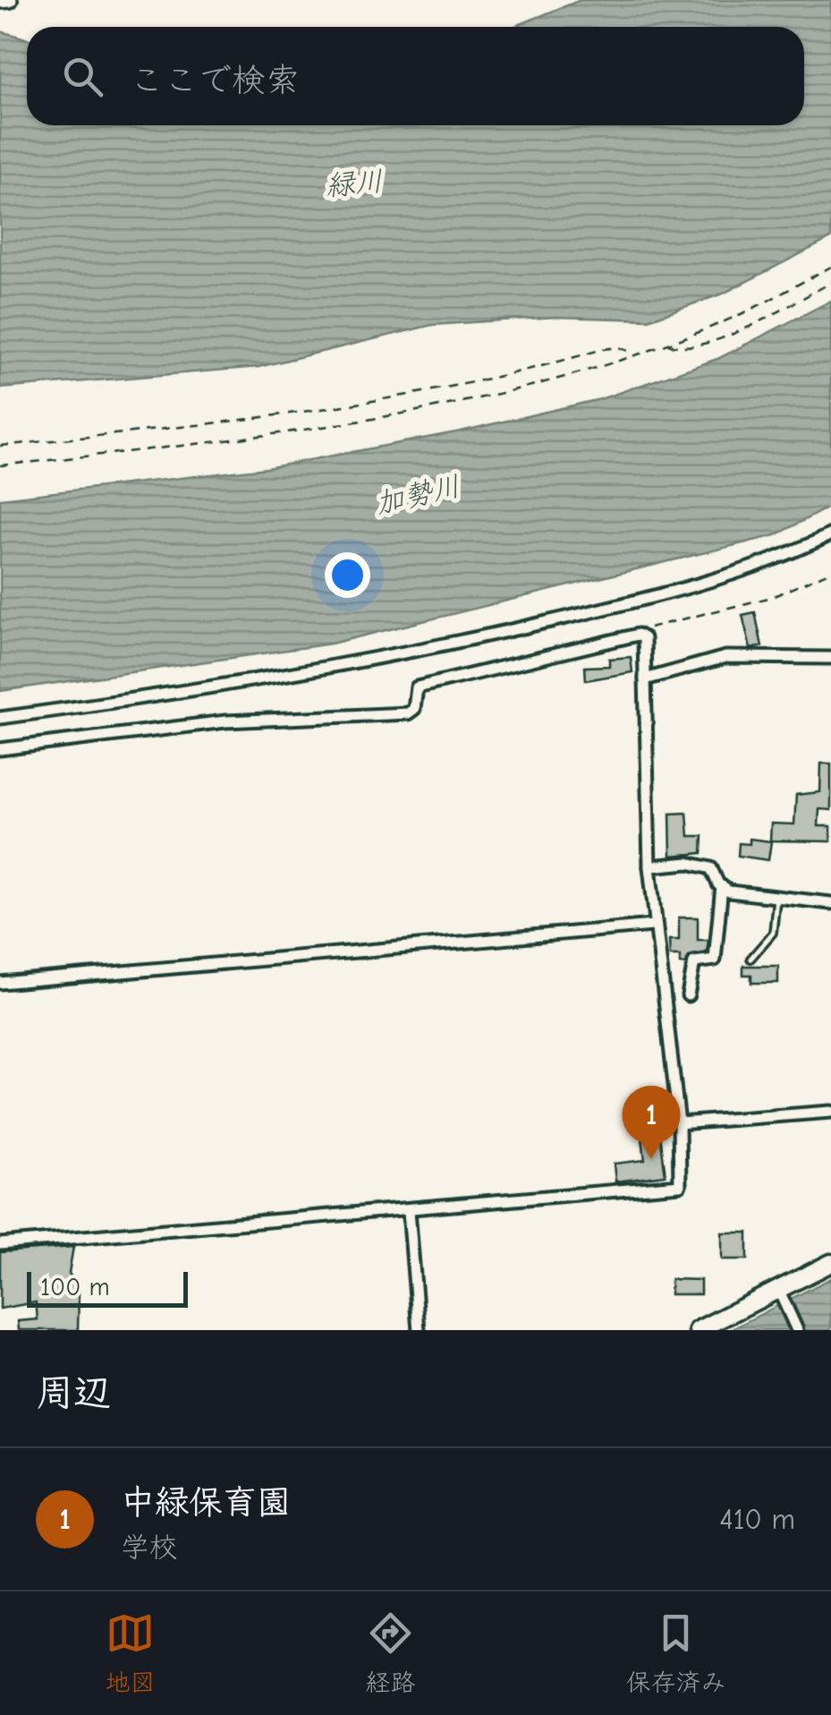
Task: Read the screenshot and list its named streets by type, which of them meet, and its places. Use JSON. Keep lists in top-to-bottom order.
{
  "water": ["緑川", "加勢川"],
  "scale_bar": "100 m",
  "page": {
    "search": "ここで検索",
    "pins": "1",
    "scale": "100 m",
    "heading": "周辺",
    "list": [
      {
        "mark": "1",
        "name": "中緑保育園",
        "note": "学校",
        "value": "410 m"
      }
    ],
    "nav": ["地図", "経路", "保存済み"]
  }
}
